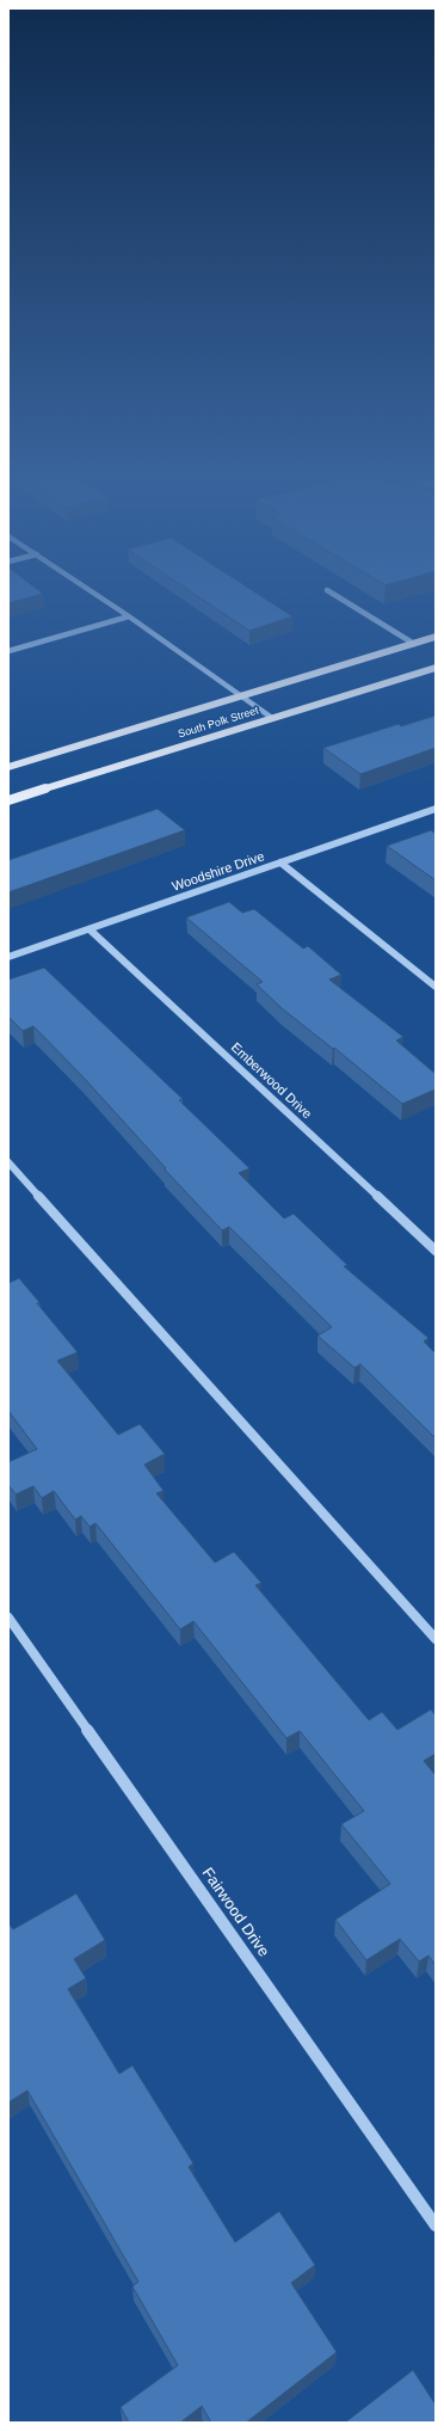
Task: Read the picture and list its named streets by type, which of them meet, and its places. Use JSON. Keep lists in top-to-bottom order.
{
  "streets": {
    "main road": ["South Polk Street"],
    "street": ["Woodshire Drive", "Emberwood Drive", "Fairwood Drive"]
  },
  "crossings": [
    ["Woodshire Drive", "Emberwood Drive"]
  ]
}
